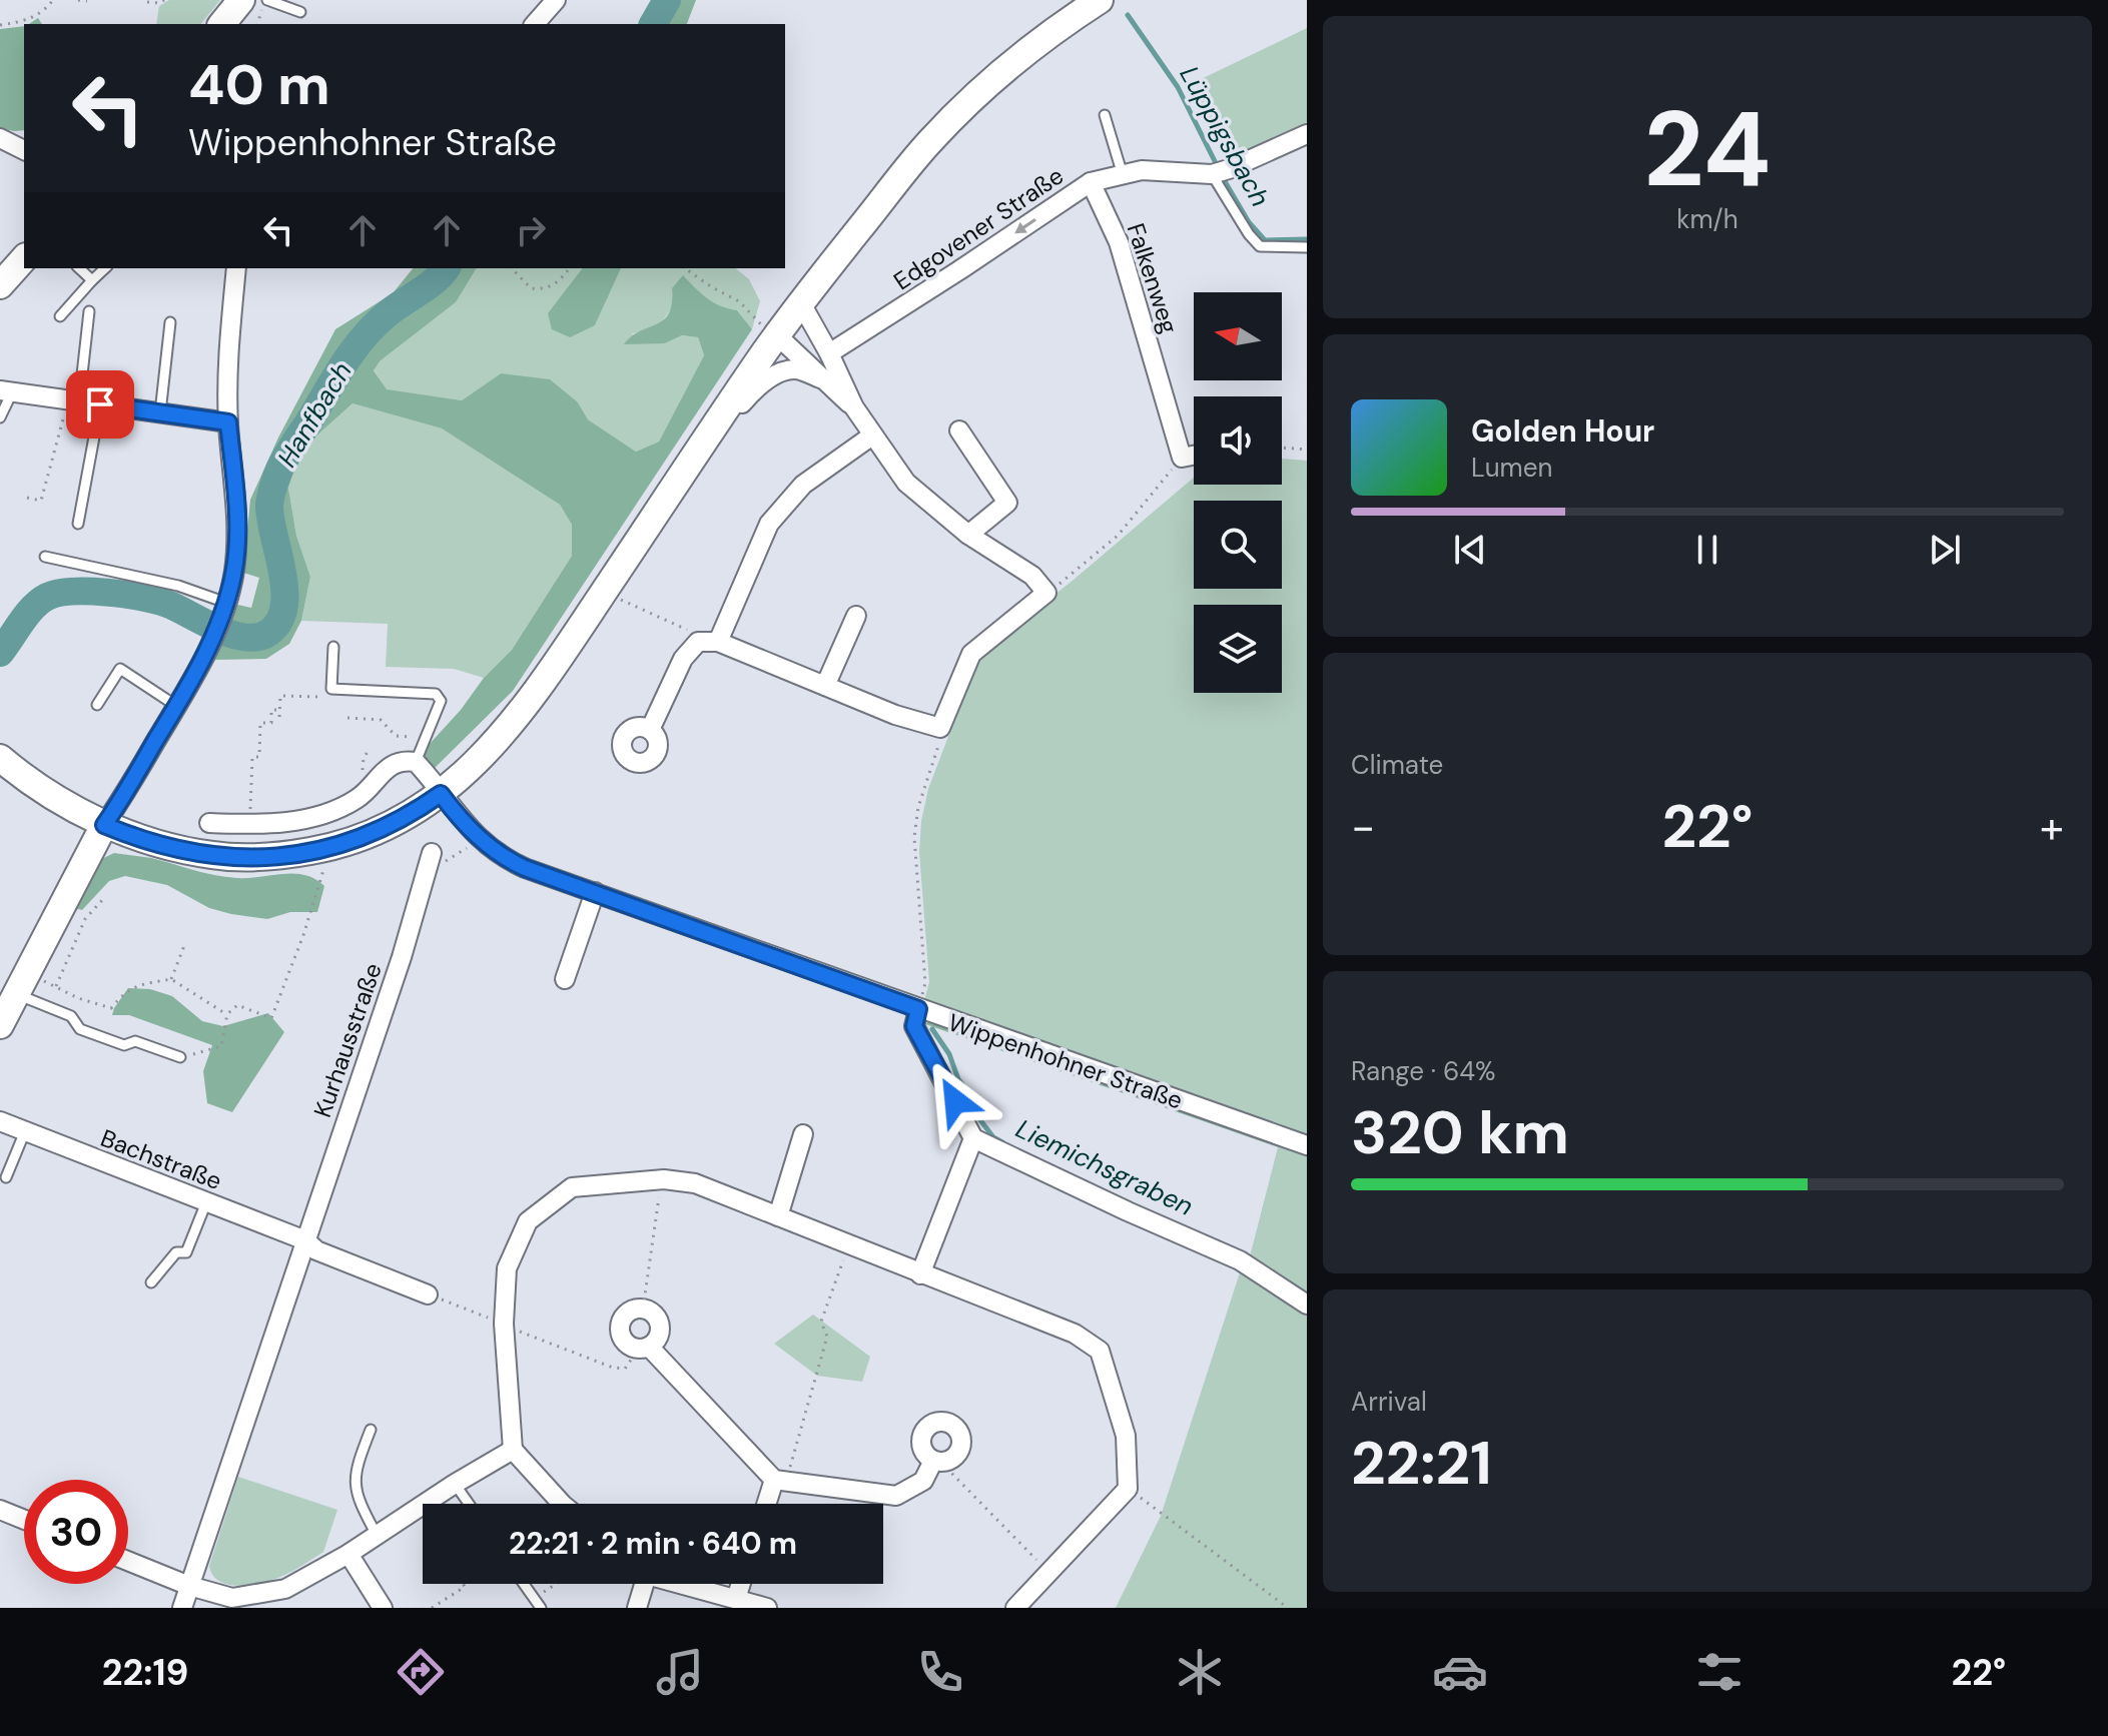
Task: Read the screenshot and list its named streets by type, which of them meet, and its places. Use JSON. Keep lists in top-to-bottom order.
{
  "streets": {
    "street": [
      "Edgovener Straße",
      "Falkenweg",
      "Kurhausstraße",
      "Wippenhohner Straße",
      "Bachstraße"
    ]
  },
  "crossings": [
    ["Edgovener Straße", "Falkenweg"],
    ["Kurhausstraße", "Bachstraße"]
  ],
  "one_way": ["Edgovener Straße"],
  "water": ["Lüppigsbach", "Hanfbach", "Liemichsgraben"],
  "north": "left",
  "page": {
    "tile": [
      ["24", "km/h"],
      "Climate",
      ["Range · 64%", "320 km"],
      ["Arrival", "22:21"]
    ],
    "turn": ["40 m", "Wippenhohner Straße"],
    "song": ["Golden Hour", "Lumen"],
    "heat": ["−", "22°", "+"],
    "limit": "30",
    "trip": "22:21 · 2 min · 640 m",
    "tabs": ["22:19", "22°"]
  }
}
